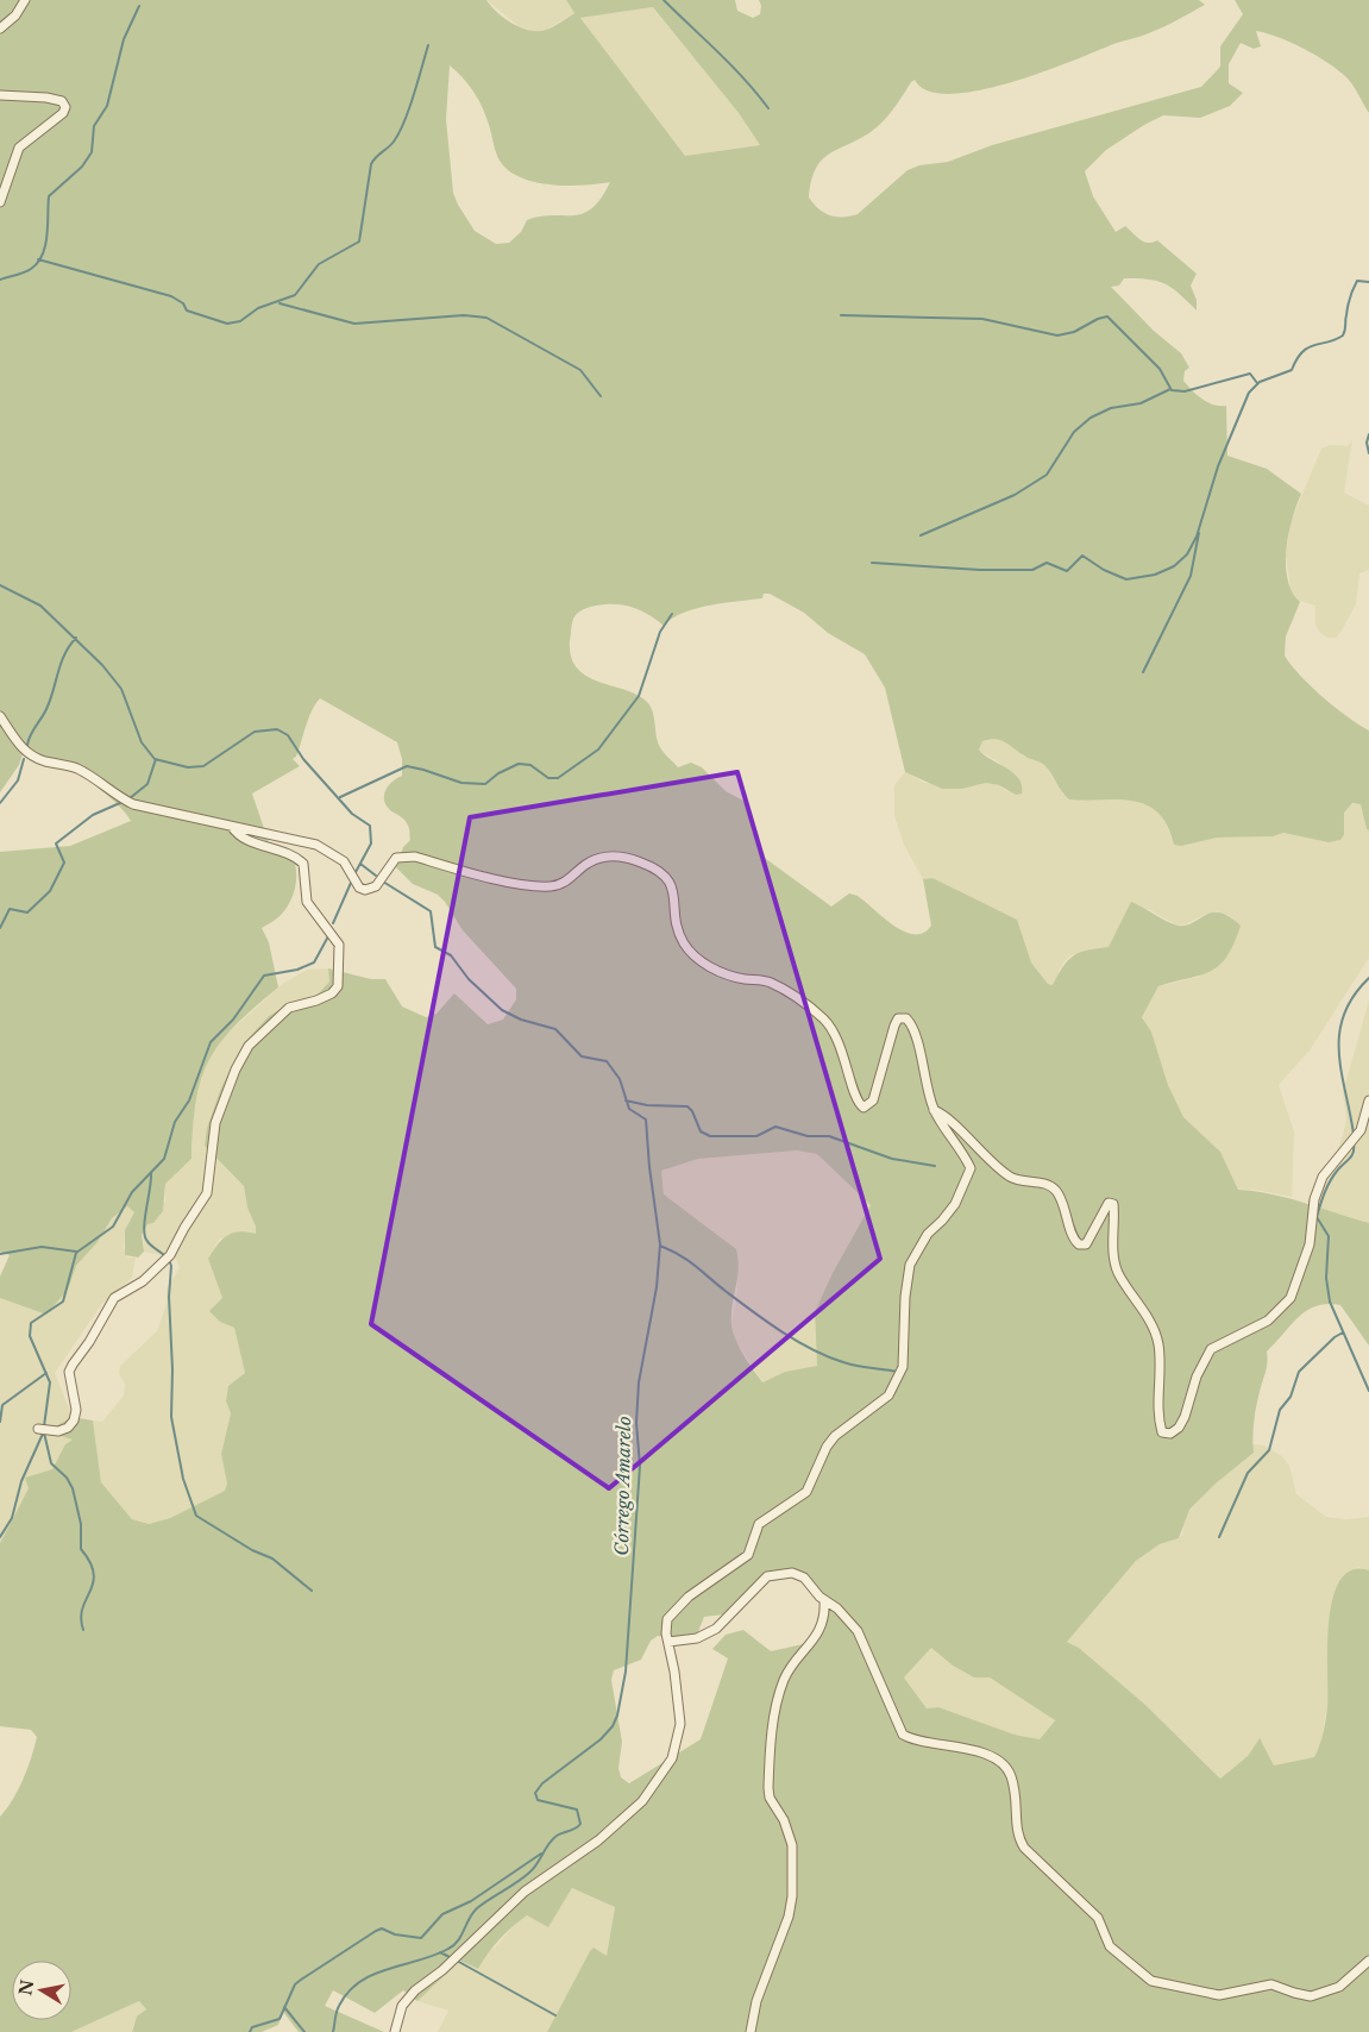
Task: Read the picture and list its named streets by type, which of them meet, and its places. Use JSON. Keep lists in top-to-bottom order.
{
  "water": ["Córrego Amarelo"],
  "north": "left"
}
